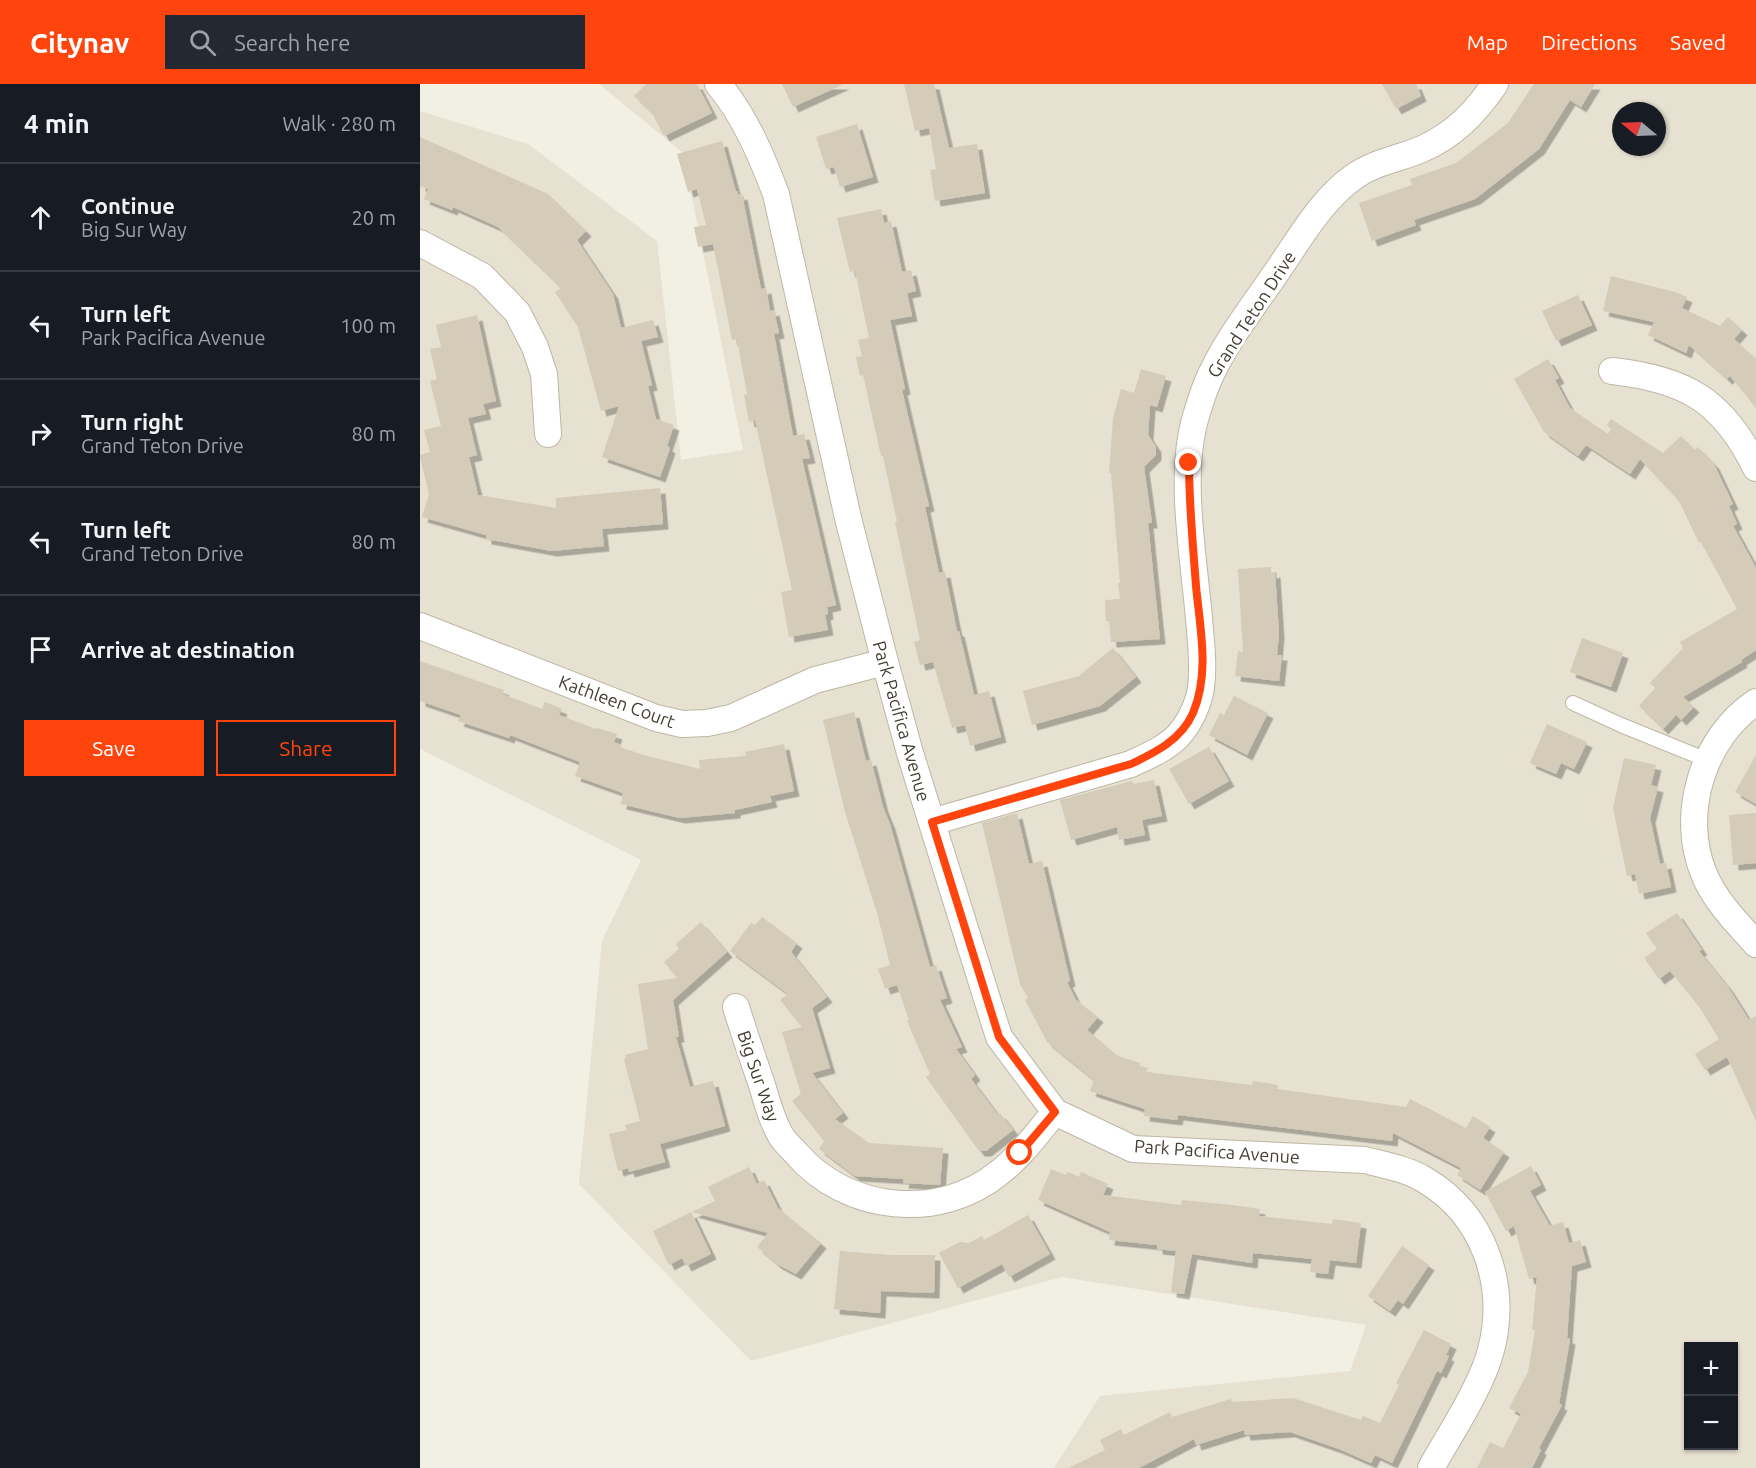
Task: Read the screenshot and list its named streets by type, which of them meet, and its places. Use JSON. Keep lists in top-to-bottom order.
{
  "streets": {
    "street": [
      "Grand Teton Drive",
      "Kathleen Court",
      "Park Pacifica Avenue",
      "Big Sur Way"
    ]
  },
  "crossings": [
    ["Grand Teton Drive", "Park Pacifica Avenue"],
    ["Kathleen Court", "Park Pacifica Avenue"],
    ["Park Pacifica Avenue", "Big Sur Way"]
  ],
  "north": "left",
  "page": {
    "header": "Citynav",
    "search": "Search here",
    "nav": ["Map", "Directions", "Saved"],
    "heading": ["4 min", "Walk · 280 m"],
    "list": [
      ["Continue", "Big Sur Way", "20 m"],
      ["Turn left", "Park Pacifica Avenue", "100 m"],
      ["Turn right", "Grand Teton Drive", "80 m"],
      ["Turn left", "Grand Teton Drive", "80 m"],
      "Arrive at destination"
    ],
    "buttons": ["Save", "Share"],
    "map_buttons": ["+", "−"]
  }
}
